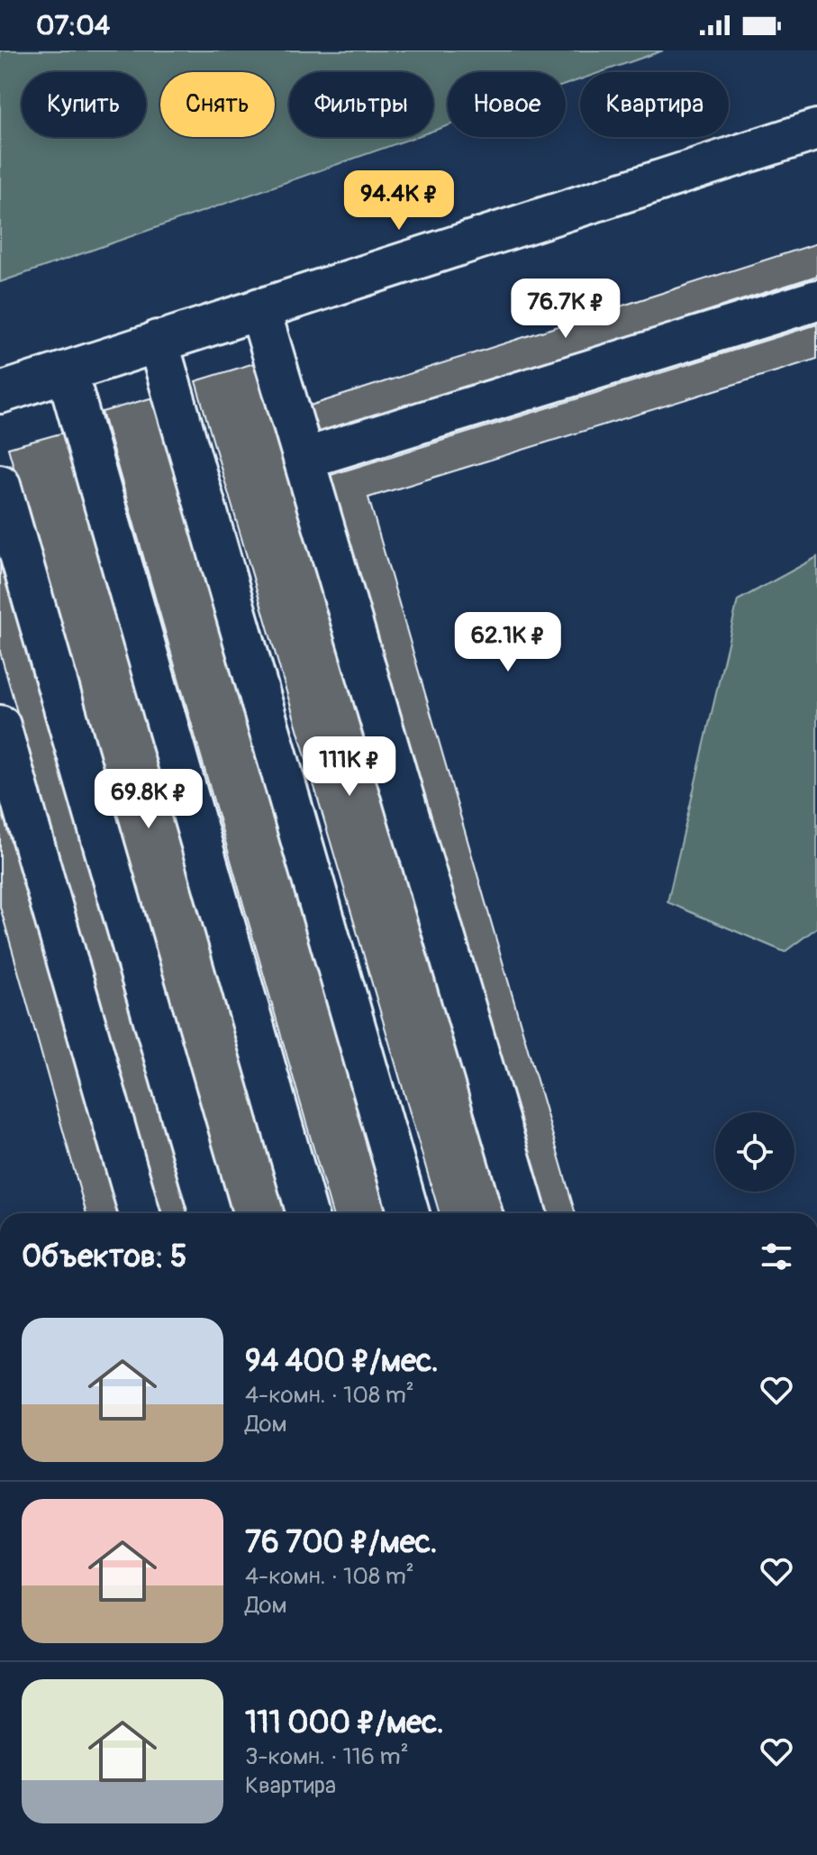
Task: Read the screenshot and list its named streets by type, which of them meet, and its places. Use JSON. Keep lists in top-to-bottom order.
{
  "page": {
    "status": "07:04",
    "chip": [
      "Купить",
      "Снять",
      "Фильтры",
      "Новое",
      "Квартира"
    ],
    "price": [
      "94.4K ₽",
      "76.7K ₽",
      "62.1K ₽",
      "111K ₽",
      "69.8K ₽"
    ],
    "heading": "Объектов: 5",
    "list": [
      {
        "name": "94 400 ₽/мес.",
        "note": "4-комн. · 108 m² · Дом"
      },
      {
        "name": "76 700 ₽/мес.",
        "note": "4-комн. · 108 m² · Дом"
      },
      {
        "name": "111 000 ₽/мес.",
        "note": "3-комн. · 116 m² · Квартира"
      }
    ]
  }
}
